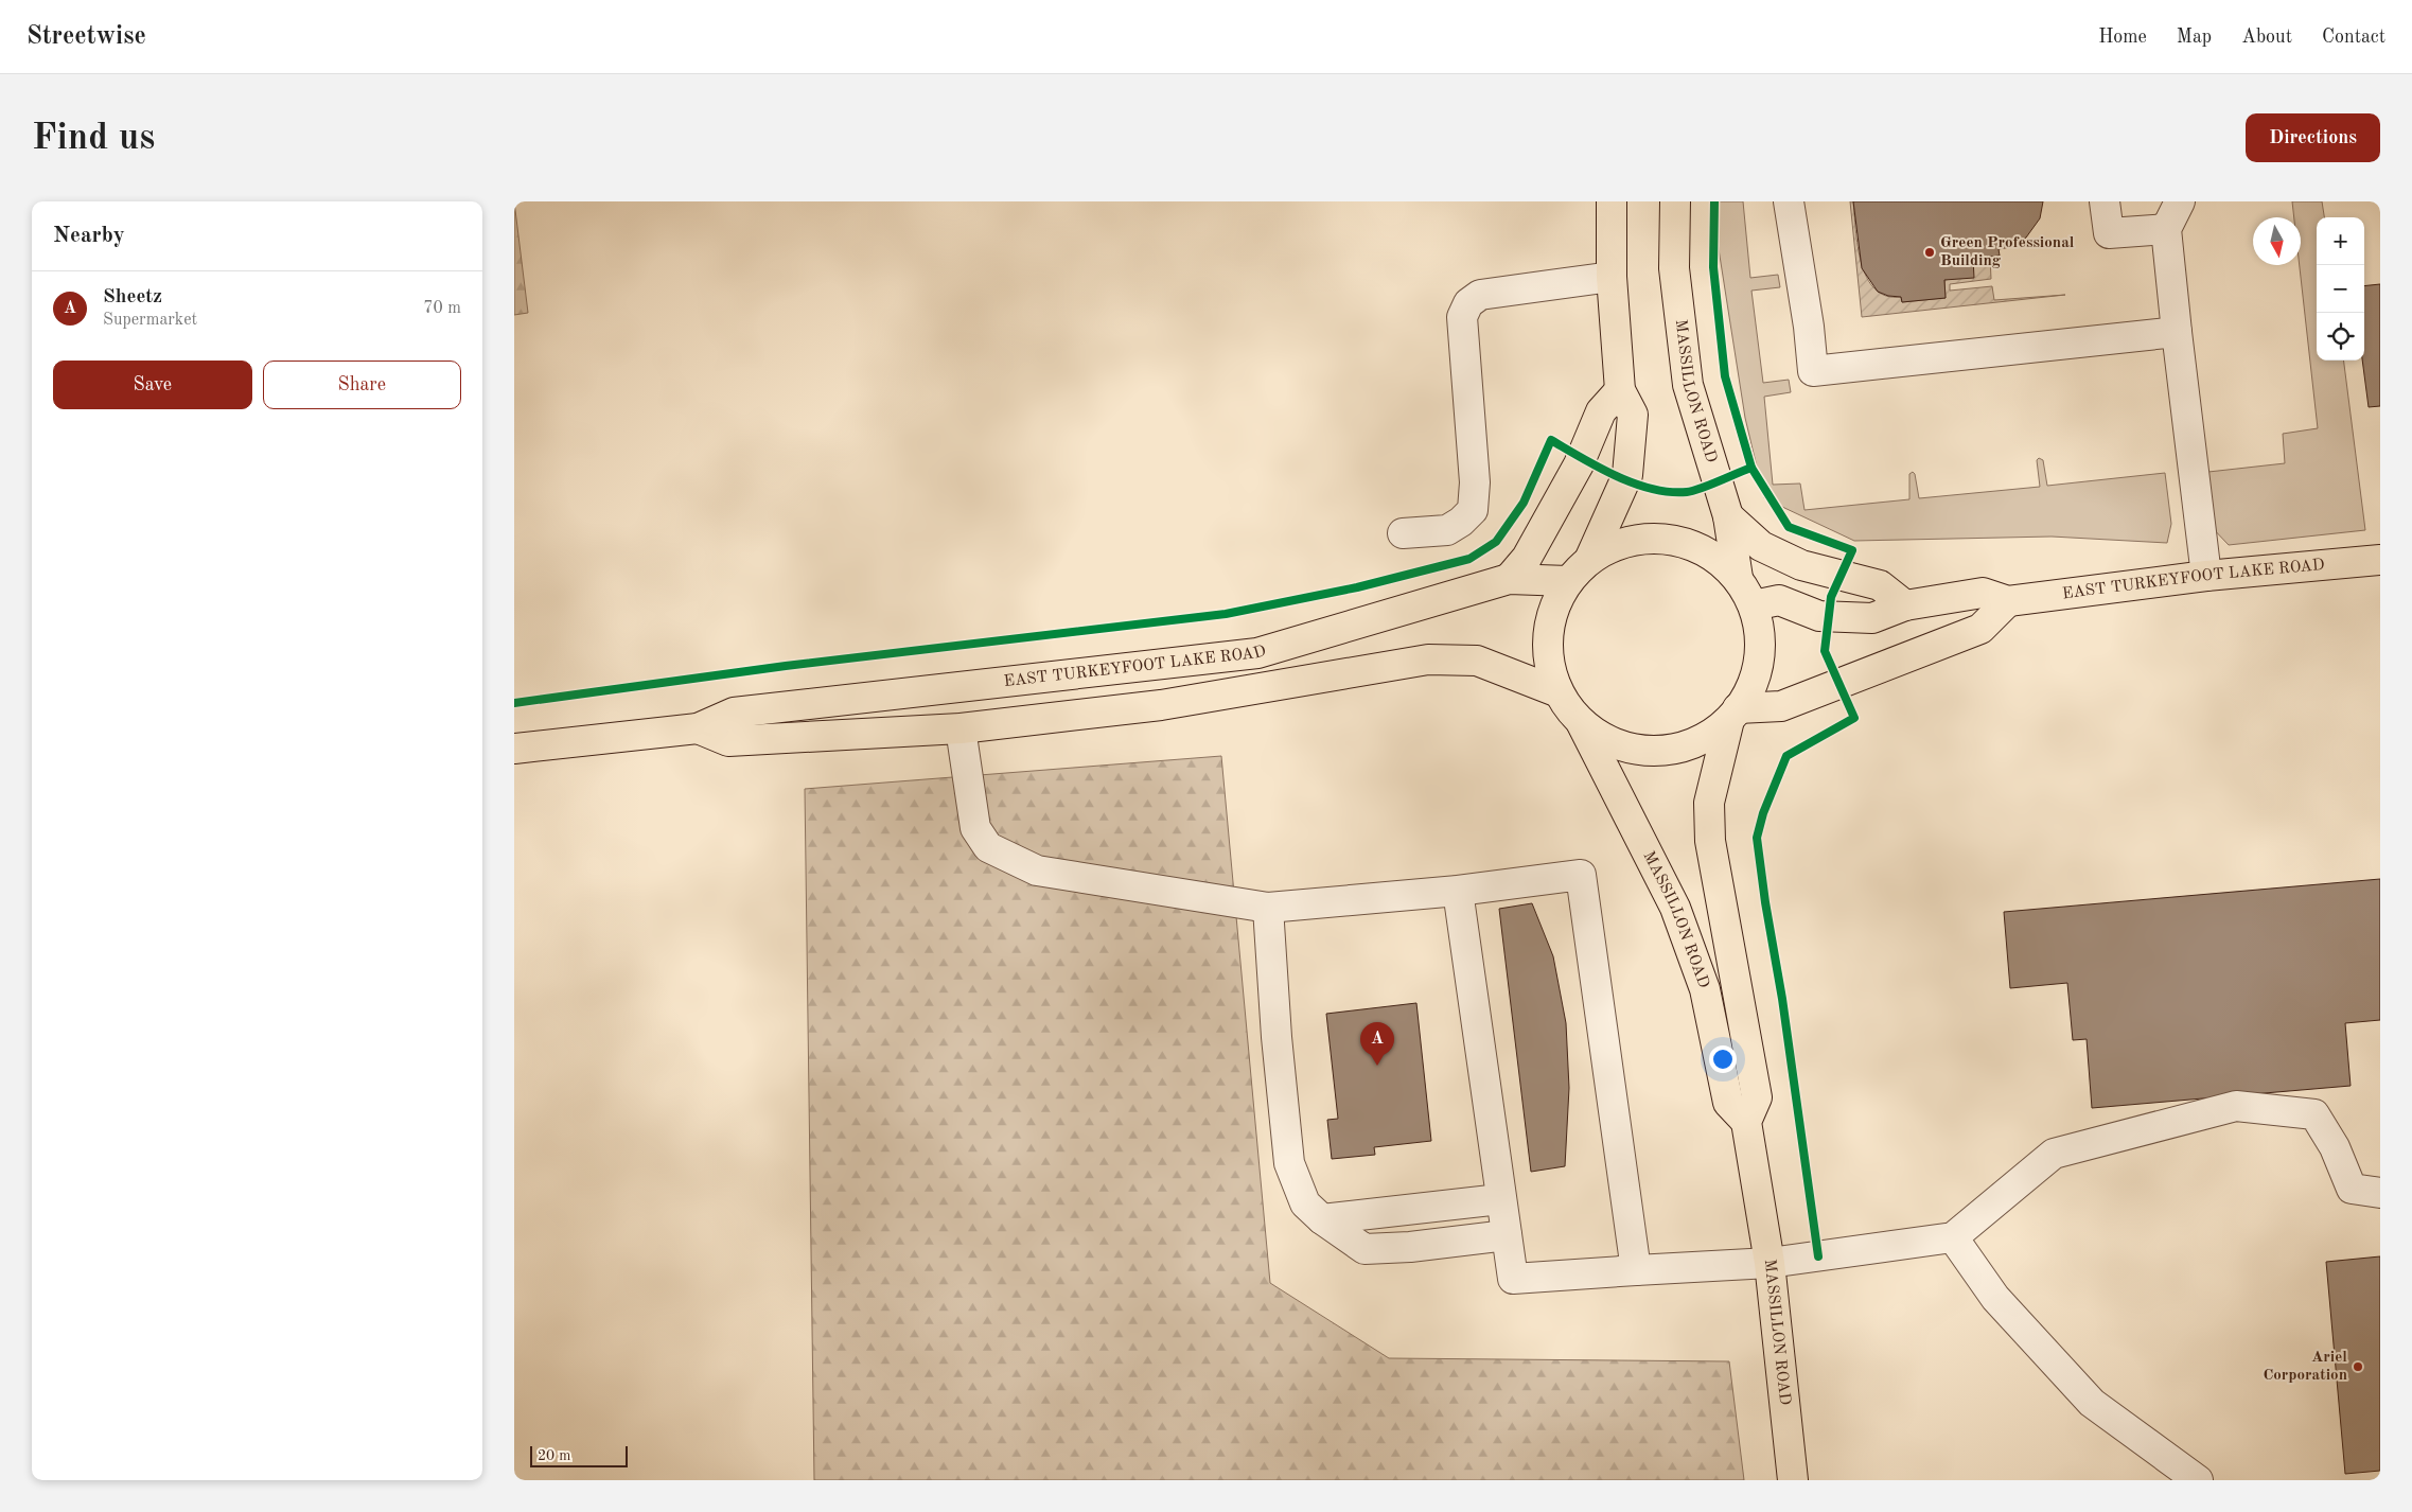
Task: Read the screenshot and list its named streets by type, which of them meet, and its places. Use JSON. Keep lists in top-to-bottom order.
{
  "streets": {
    "main road": ["MASSILLON ROAD", "EAST TURKEYFOOT LAKE ROAD"]
  },
  "places": ["Green Professional Building", "Ariel Corporation"],
  "scale_bar": "20 m",
  "north": "bottom",
  "page": {
    "header": "Streetwise",
    "nav": [
      "Home",
      "Map",
      "About",
      "Contact"
    ],
    "buttons": [
      "Directions",
      ["Save", "Share"]
    ],
    "title": "Find us",
    "heading": "Nearby",
    "map_buttons": ["+", "−"],
    "list": [
      {
        "mark": "A",
        "name": "Sheetz",
        "note": "Supermarket",
        "value": "70 m"
      }
    ],
    "pins": "A",
    "scale": "20 m"
  }
}
